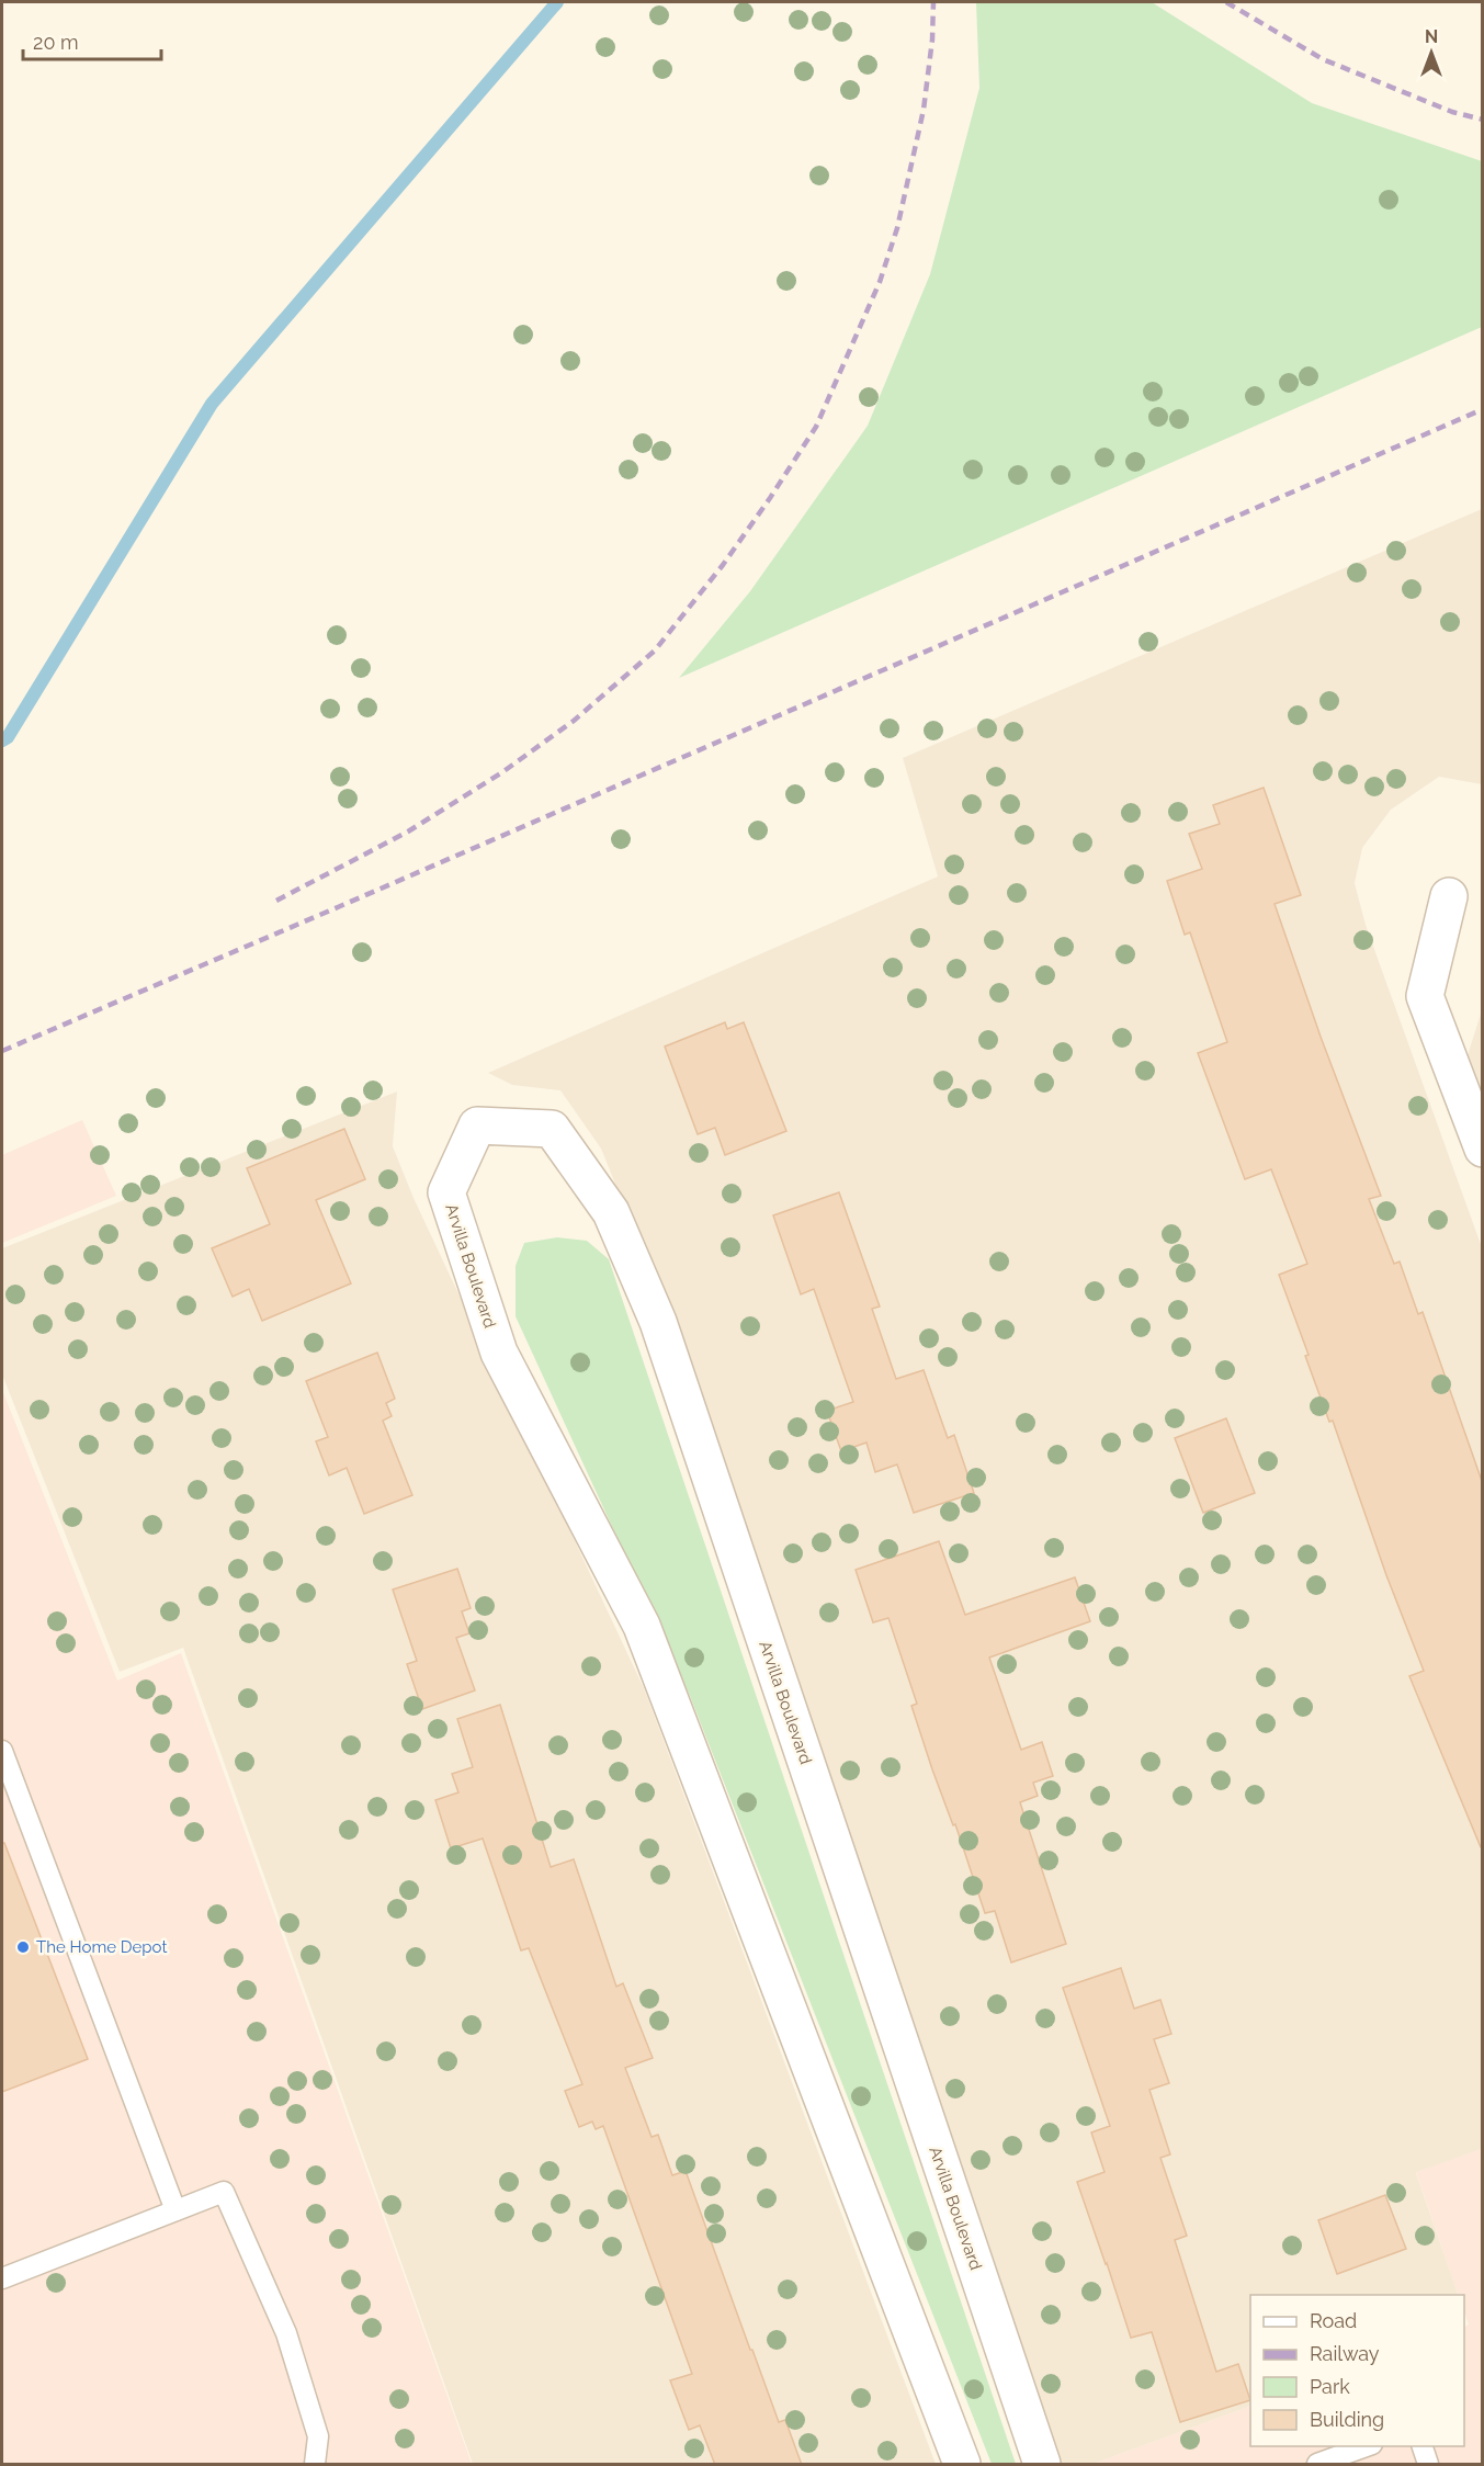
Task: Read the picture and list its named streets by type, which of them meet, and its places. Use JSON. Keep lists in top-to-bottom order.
{
  "streets": {
    "street": ["Arvilla Boulevard"]
  },
  "places": ["The Home Depot"],
  "legend": [
    "Road",
    "Railway",
    "Park",
    "Building"
  ],
  "scale_bar": "20 m",
  "north": "top"
}
